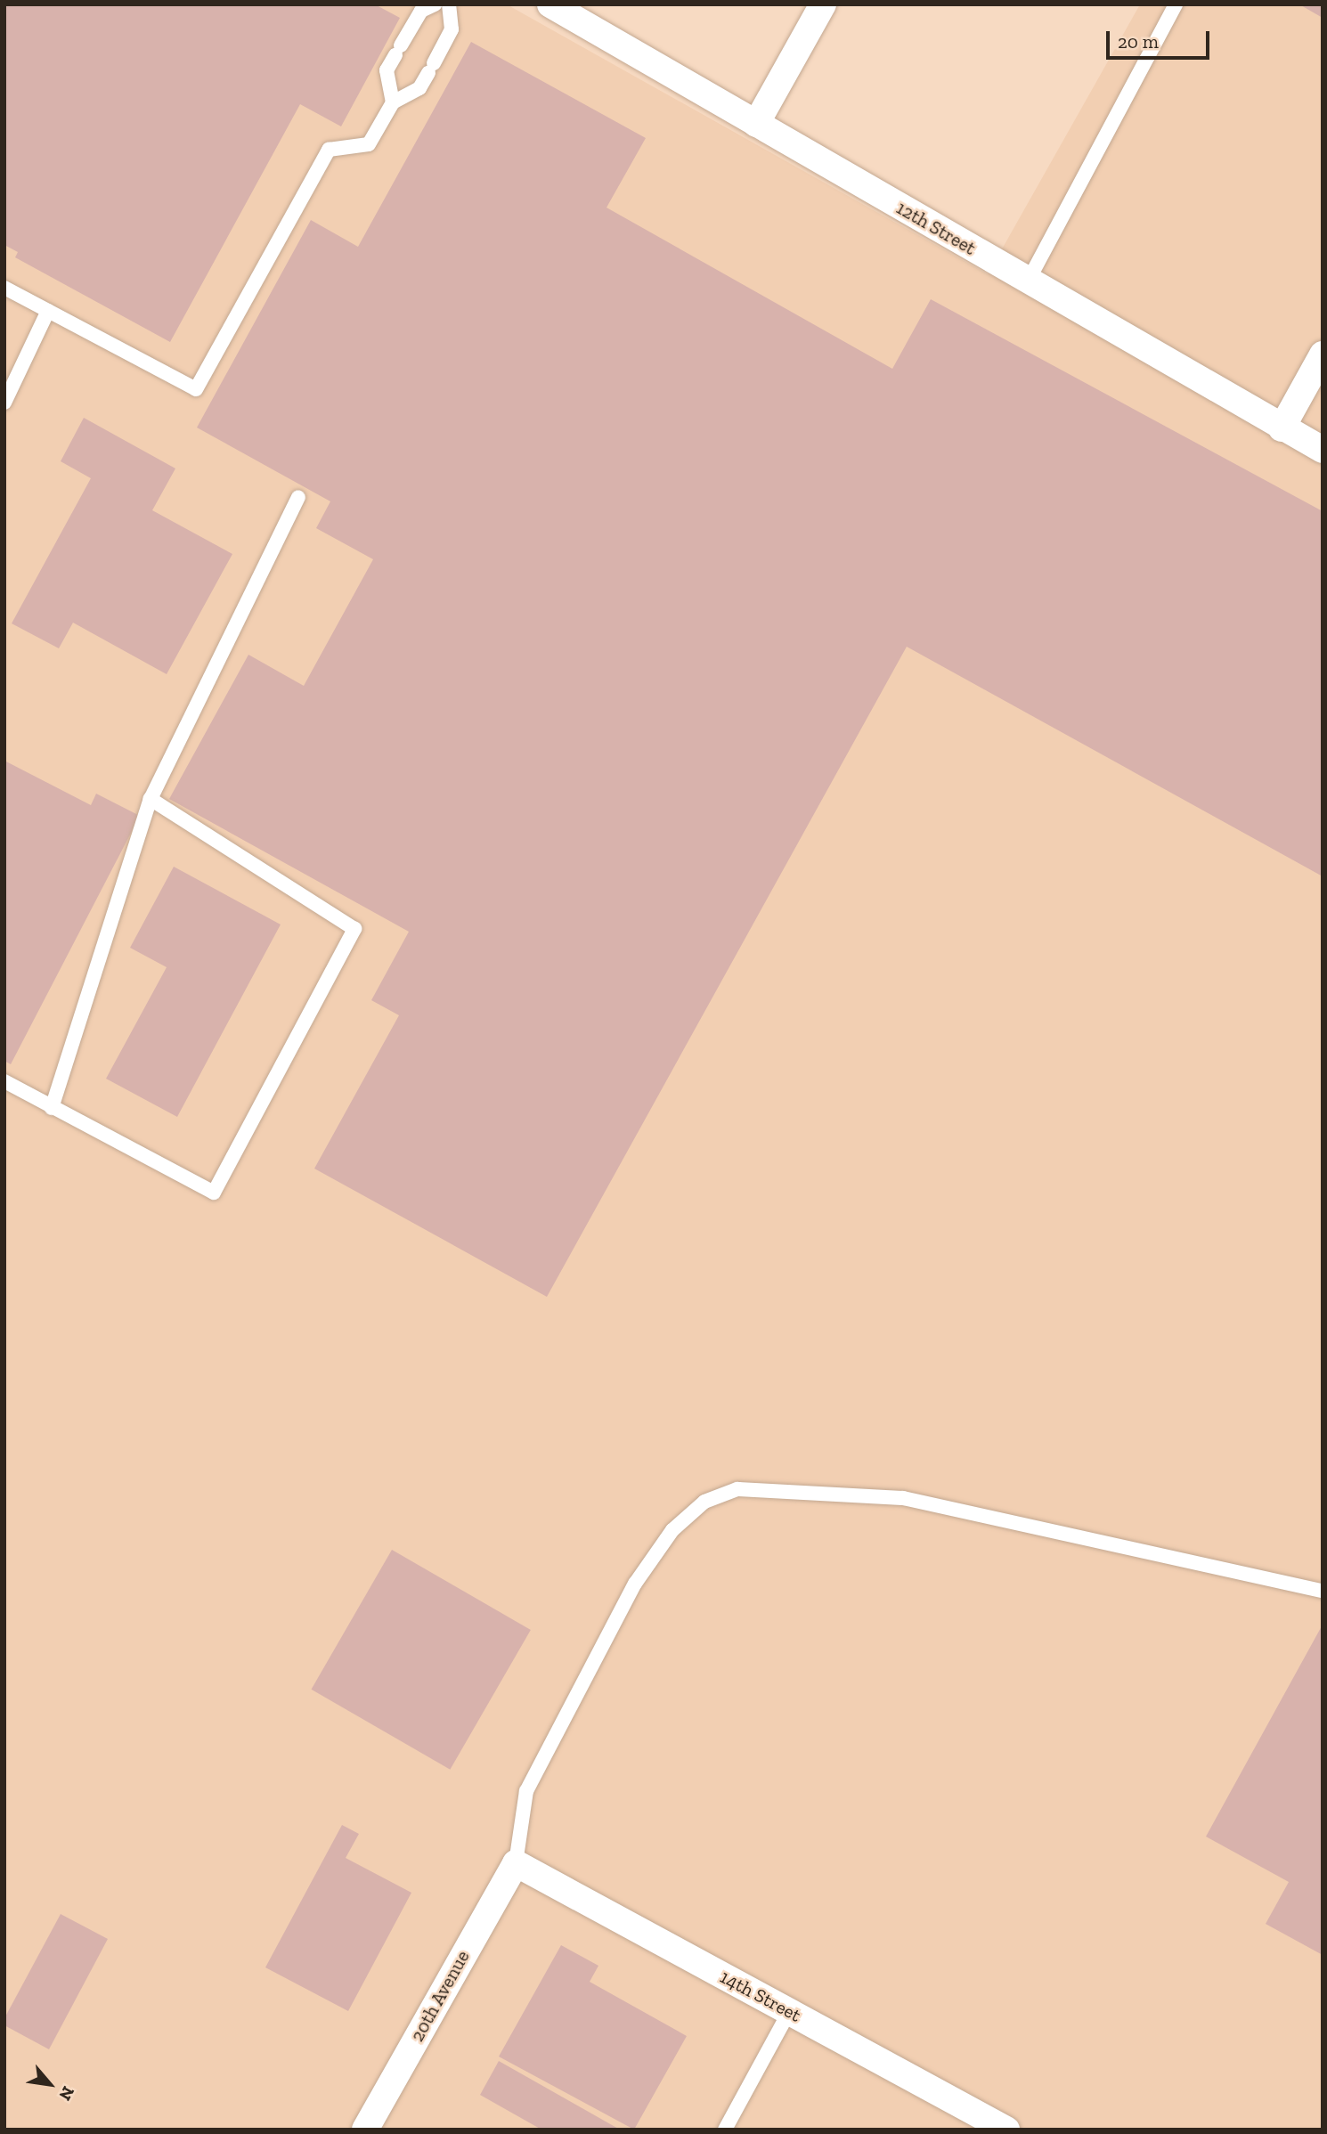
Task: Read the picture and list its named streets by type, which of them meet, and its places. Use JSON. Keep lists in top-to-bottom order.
{
  "streets": {
    "street": ["12th Street", "20th Avenue", "14th Street"]
  },
  "crossings": [
    ["20th Avenue", "14th Street"]
  ],
  "scale_bar": "20 m",
  "north": "bottom right"
}
